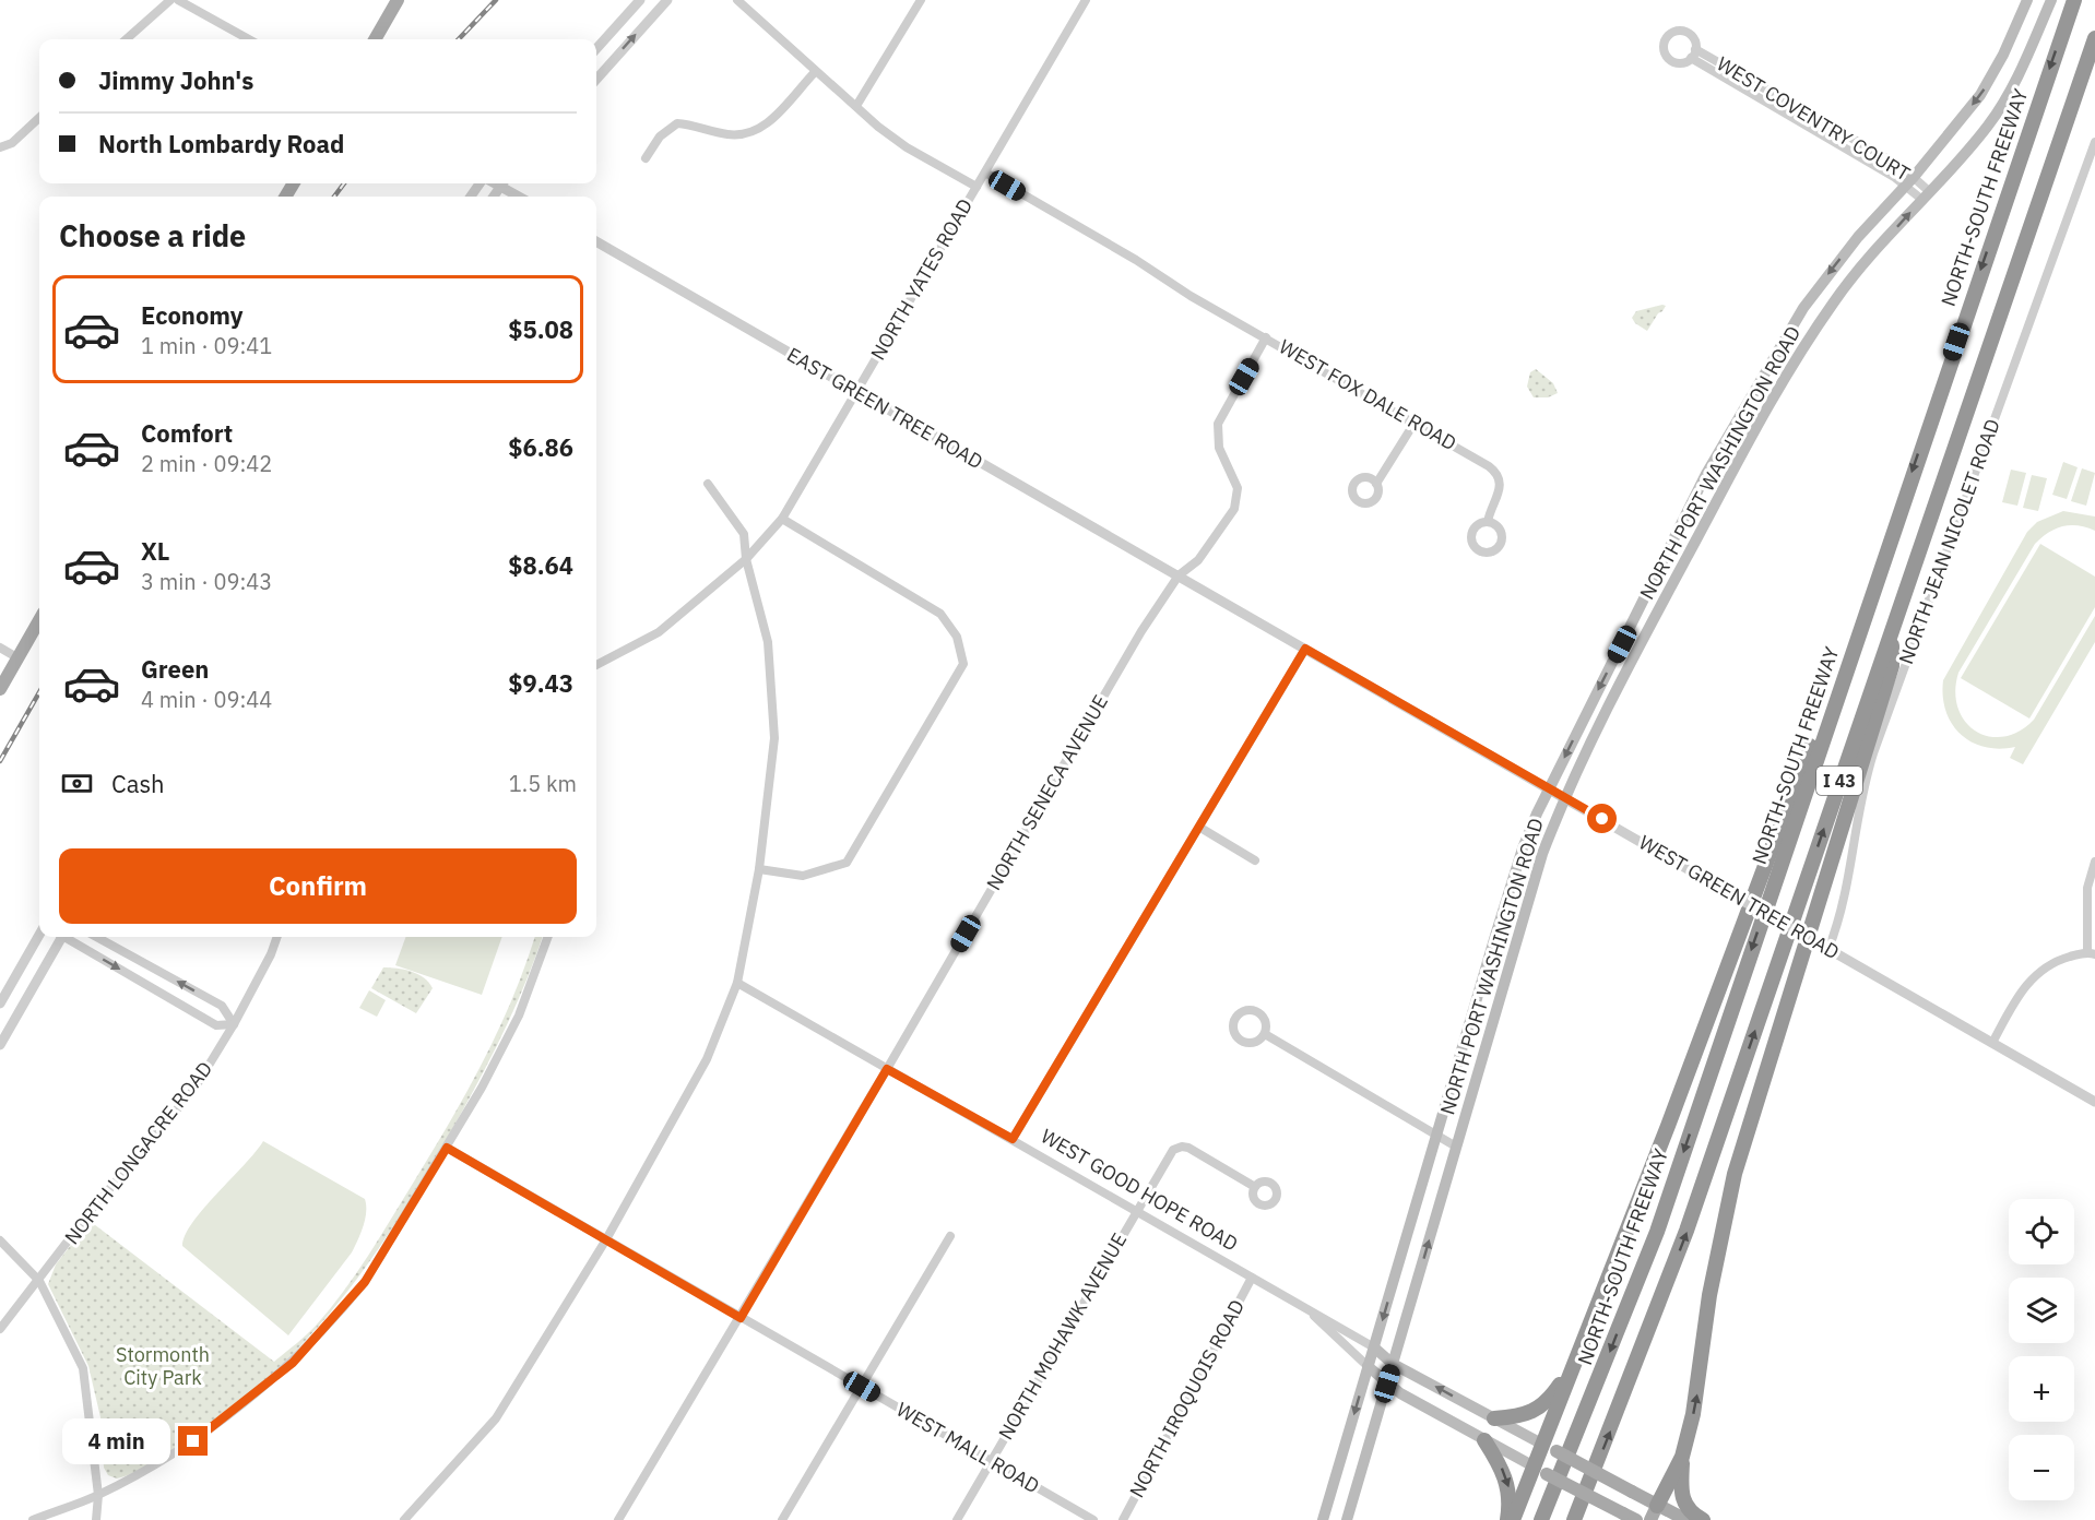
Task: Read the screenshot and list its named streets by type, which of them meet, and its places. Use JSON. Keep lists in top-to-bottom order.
{
  "streets": {
    "highway": ["NORTH-SOUTH FREEWAY", "I 43"],
    "main road": ["NORTH PORT WASHINGTON ROAD", "WEST GOOD HOPE ROAD"],
    "street": [
      "WEST COVENTRY COURT",
      "NORTH YATES ROAD",
      "WEST FOX DALE ROAD",
      "EAST GREEN TREE ROAD",
      "NORTH JEAN NICOLET ROAD",
      "NORTH SENECA AVENUE",
      "WEST GREEN TREE ROAD",
      "NORTH LONGACRE ROAD",
      "NORTH MOHAWK AVENUE",
      "NORTH IROQUOIS ROAD",
      "WEST MALL ROAD"
    ]
  },
  "crossings": [
    ["WEST COVENTRY COURT", "NORTH PORT WASHINGTON ROAD"],
    ["NORTH YATES ROAD", "WEST FOX DALE ROAD"],
    ["NORTH YATES ROAD", "EAST GREEN TREE ROAD"],
    ["WEST FOX DALE ROAD", "NORTH SENECA AVENUE"],
    ["EAST GREEN TREE ROAD", "NORTH SENECA AVENUE"],
    ["EAST GREEN TREE ROAD", "WEST GREEN TREE ROAD"],
    ["NORTH PORT WASHINGTON ROAD", "WEST GREEN TREE ROAD"],
    ["NORTH PORT WASHINGTON ROAD", "WEST GOOD HOPE ROAD"],
    ["NORTH JEAN NICOLET ROAD", "WEST GREEN TREE ROAD"],
    ["NORTH SENECA AVENUE", "WEST GREEN TREE ROAD"],
    ["NORTH SENECA AVENUE", "WEST GOOD HOPE ROAD"],
    ["NORTH SENECA AVENUE", "WEST MALL ROAD"],
    ["WEST GOOD HOPE ROAD", "NORTH MOHAWK AVENUE"],
    ["WEST GOOD HOPE ROAD", "NORTH IROQUOIS ROAD"],
    ["NORTH MOHAWK AVENUE", "WEST MALL ROAD"]
  ],
  "parks": ["Stormonth City Park"],
  "page": {
    "banner": ["Jimmy John's", "North Lombardy Road"],
    "heading": "Choose a ride",
    "list": [
      {
        "name": "Economy",
        "note": "1 min · 09:41",
        "value": "$5.08"
      },
      {
        "name": "Comfort",
        "note": "2 min · 09:42",
        "value": "$6.86"
      },
      {
        "name": "XL",
        "note": "3 min · 09:43",
        "value": "$8.64"
      },
      {
        "name": "Green",
        "note": "4 min · 09:44",
        "value": "$9.43"
      }
    ],
    "pay": ["Cash", "1.5 km"],
    "buttons": "Confirm",
    "map_buttons": ["+", "−"],
    "bubble": "4 min"
  }
}
